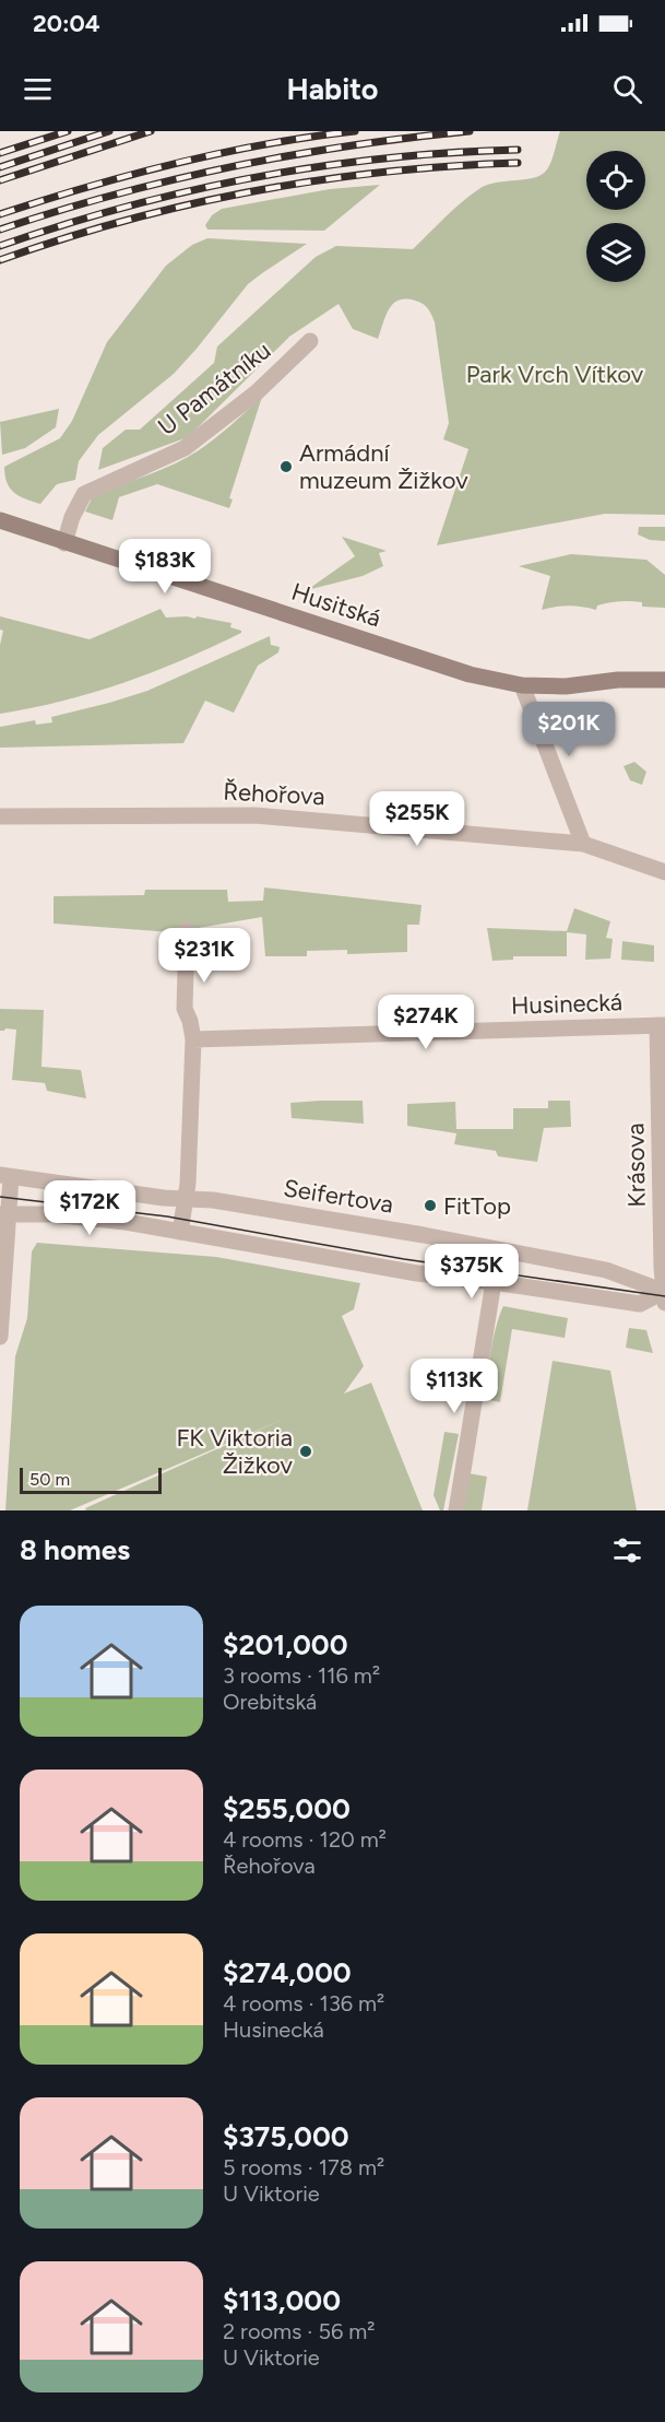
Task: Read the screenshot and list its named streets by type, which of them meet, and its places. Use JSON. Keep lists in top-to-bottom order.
{
  "streets": {
    "main road": ["Husitská"],
    "street": [
      "U Památníku",
      "Řehořova",
      "Husinecká",
      "Krásova",
      "Seifertova"
    ]
  },
  "crossings": [
    ["U Památníku", "Husitská"],
    ["Husinecká", "Krásova"],
    ["Krásova", "Seifertova"]
  ],
  "parks": ["Park Vrch Vítkov"],
  "places": ["Armádní muzeum Žižkov", "FitTop", "FK Viktoria Žižkov"],
  "scale_bar": "50 m",
  "page": {
    "status": "20:04",
    "header": "Habito",
    "price": [
      "$183K",
      "$201K",
      "$255K",
      "$231K",
      "$274K",
      "$172K",
      "$375K",
      "$113K"
    ],
    "scale": "50 m",
    "heading": "8 homes",
    "list": [
      {
        "name": "$201,000",
        "note": "3 rooms · 116 m² · Orebitská"
      },
      {
        "name": "$255,000",
        "note": "4 rooms · 120 m² · Řehořova"
      },
      {
        "name": "$274,000",
        "note": "4 rooms · 136 m² · Husinecká"
      },
      {
        "name": "$375,000",
        "note": "5 rooms · 178 m² · U Viktorie"
      },
      {
        "name": "$113,000",
        "note": "2 rooms · 56 m² · U Viktorie"
      }
    ]
  }
}
